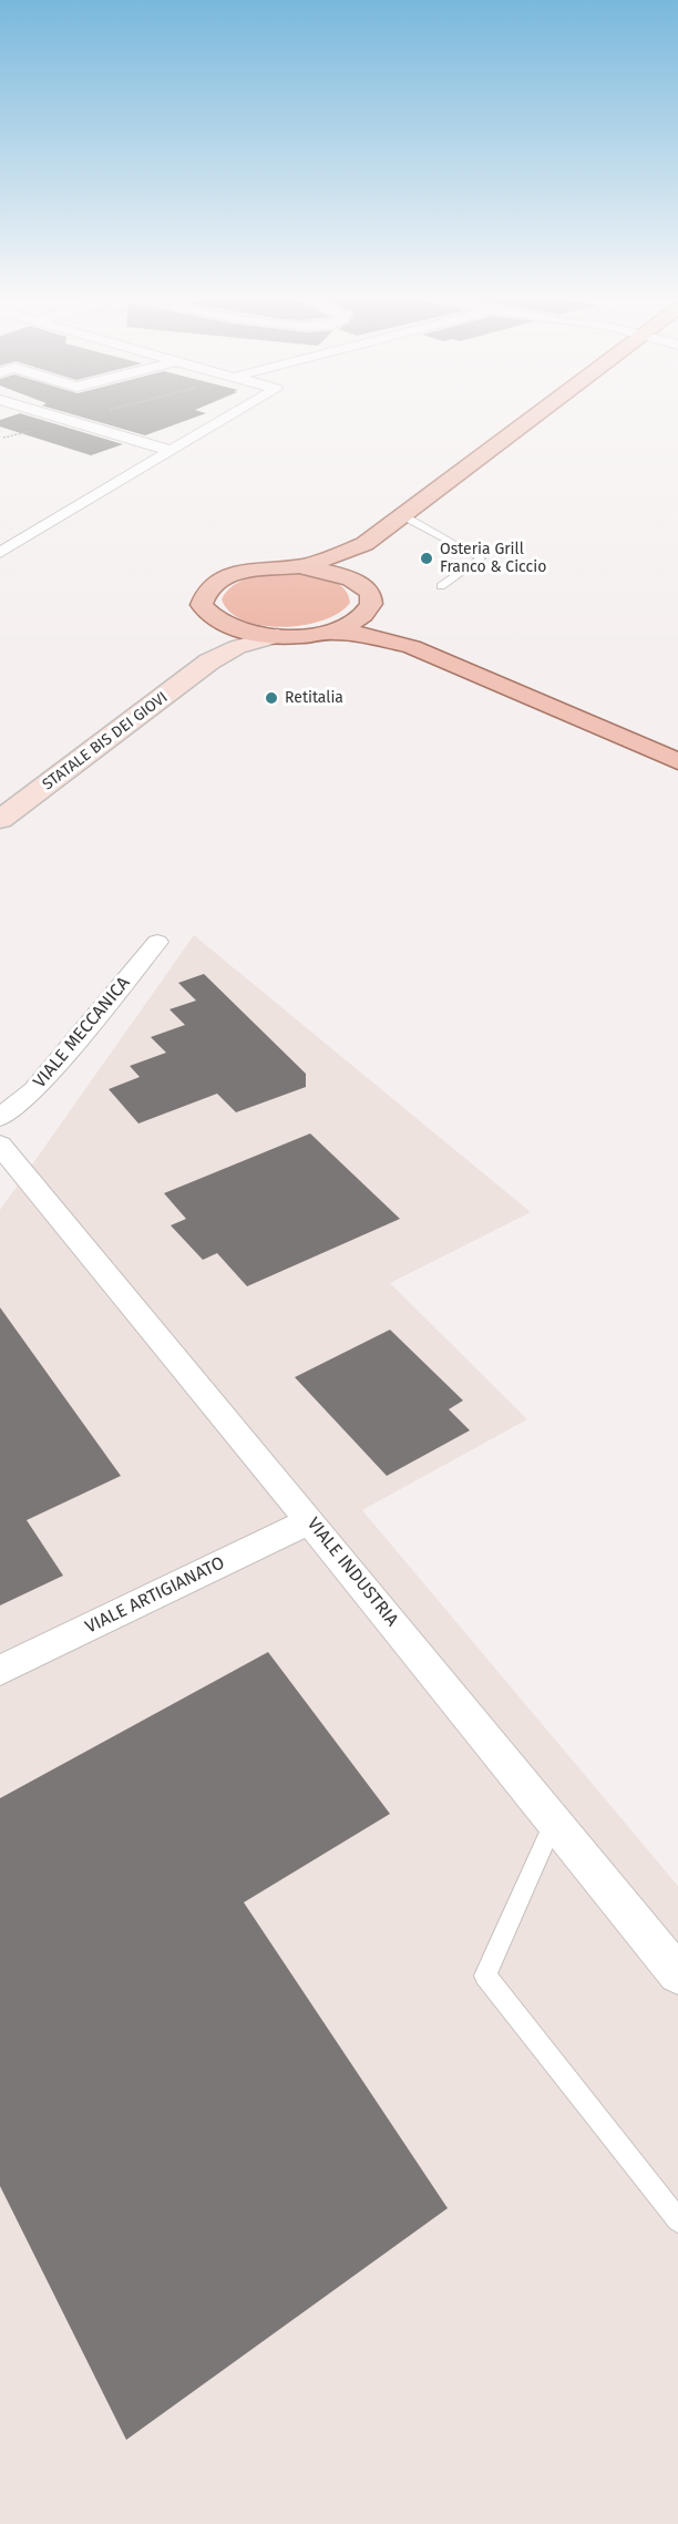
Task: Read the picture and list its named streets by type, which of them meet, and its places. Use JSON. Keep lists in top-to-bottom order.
{
  "streets": {
    "main road": ["STATALE BIS DEI GIOVI"],
    "street": ["VIALE MECCANICA", "VIALE INDUSTRIA", "VIALE ARTIGIANATO"]
  },
  "crossings": [
    ["VIALE INDUSTRIA", "VIALE ARTIGIANATO"]
  ],
  "places": ["Osteria Grill Franco & Ciccio", "Retitalia"]
}
